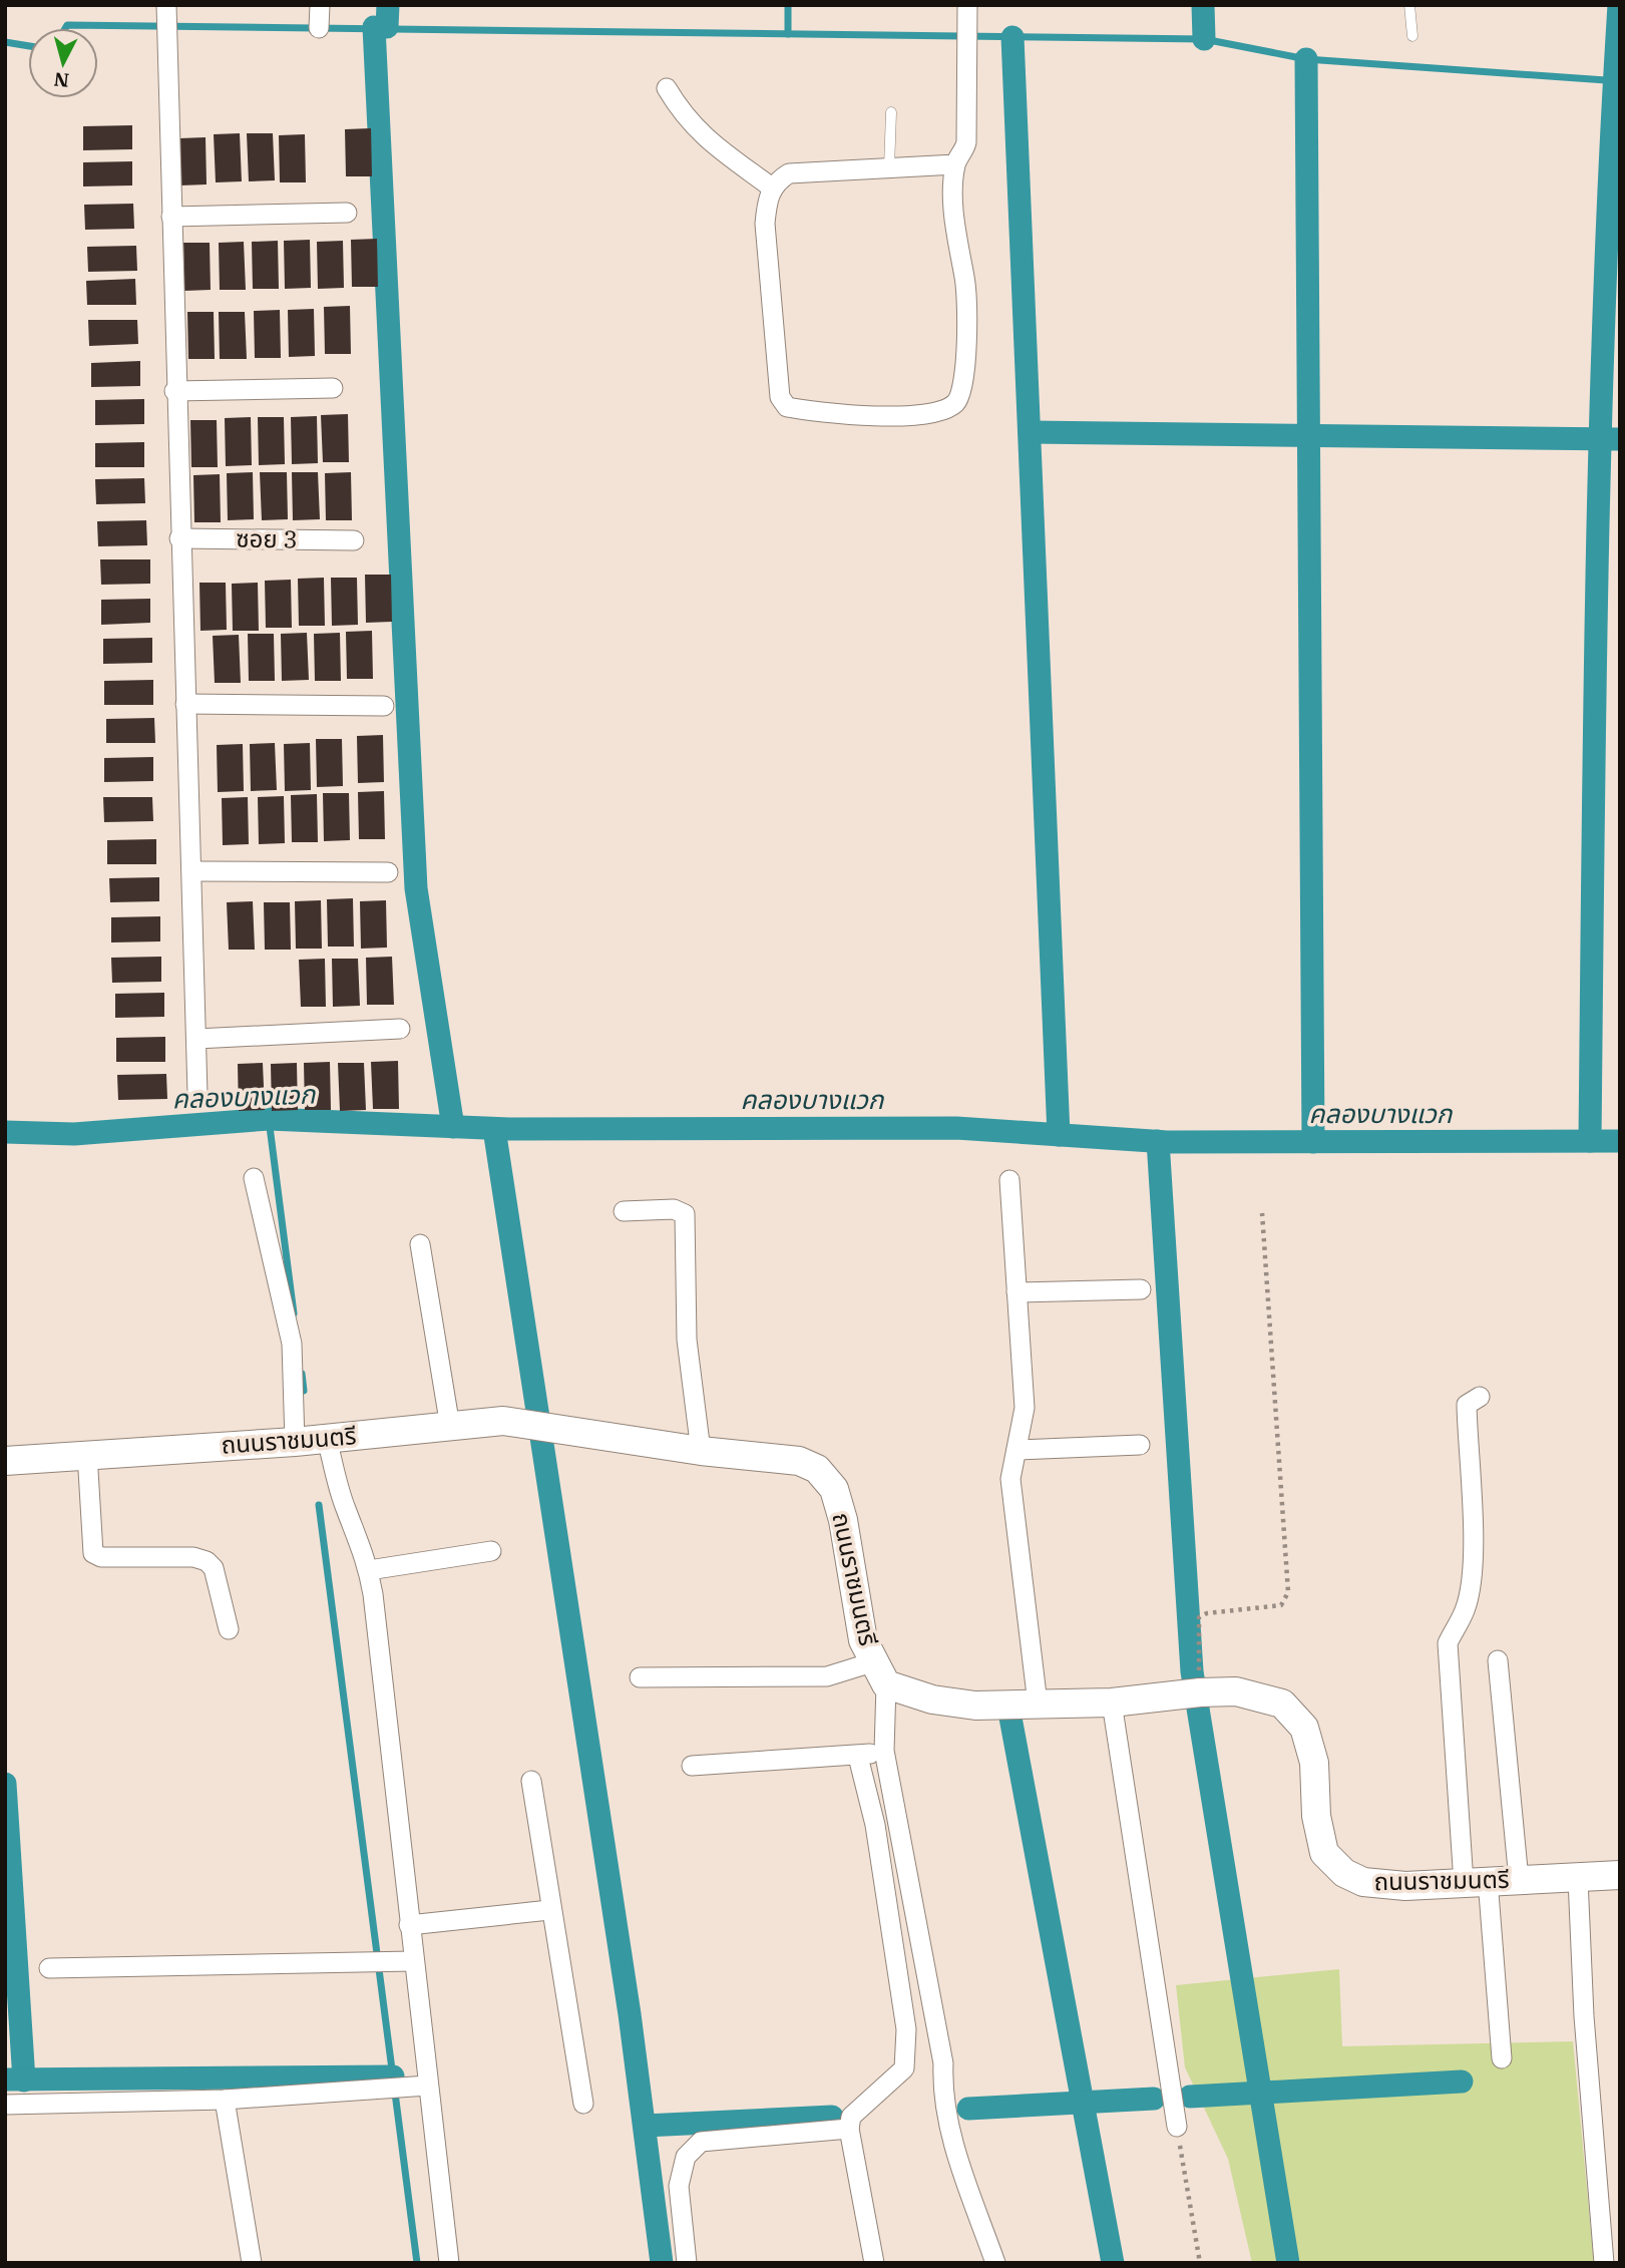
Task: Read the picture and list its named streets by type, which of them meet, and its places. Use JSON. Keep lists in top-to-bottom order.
{
  "streets": {
    "street": ["ซอย 3", "ถนนราชมนตรี"]
  },
  "water": ["คลองบางแวก"],
  "north": "bottom"
}
